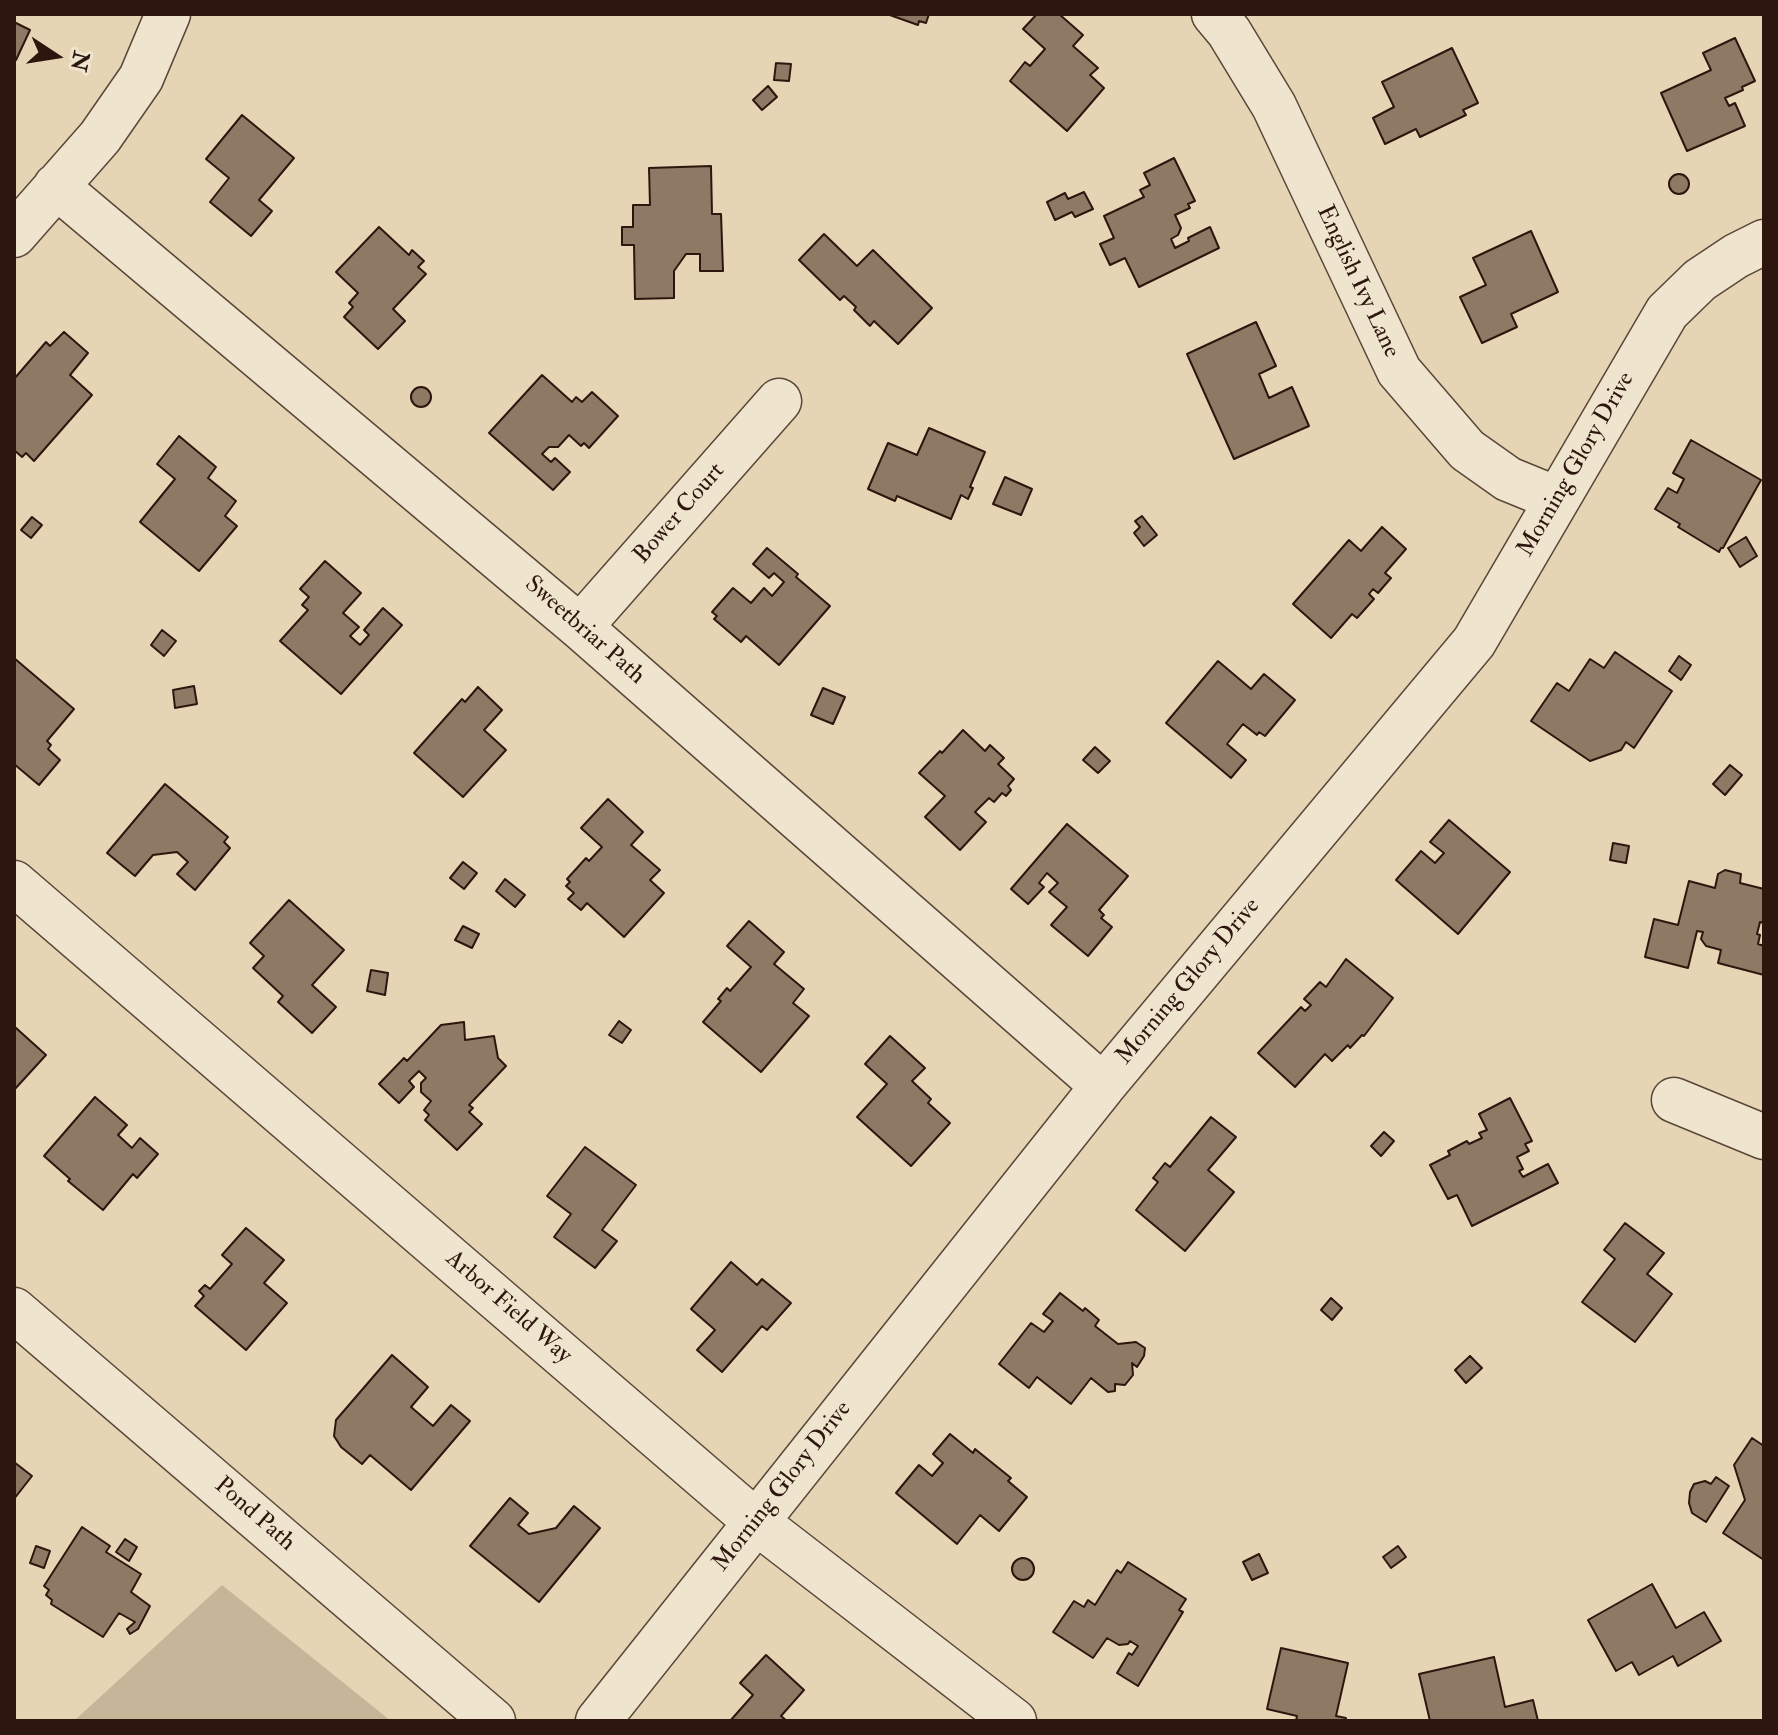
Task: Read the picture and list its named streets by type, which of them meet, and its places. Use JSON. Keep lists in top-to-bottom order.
{
  "streets": {
    "street": [
      "English Ivy Lane",
      "Morning Glory Drive",
      "Bower Court",
      "Sweetbriar Path",
      "Arbor Field Way",
      "Pond Path"
    ]
  },
  "crossings": [
    ["English Ivy Lane", "Morning Glory Drive"],
    ["Morning Glory Drive", "Sweetbriar Path"],
    ["Morning Glory Drive", "Arbor Field Way"],
    ["Bower Court", "Sweetbriar Path"]
  ],
  "north": "right"
}
